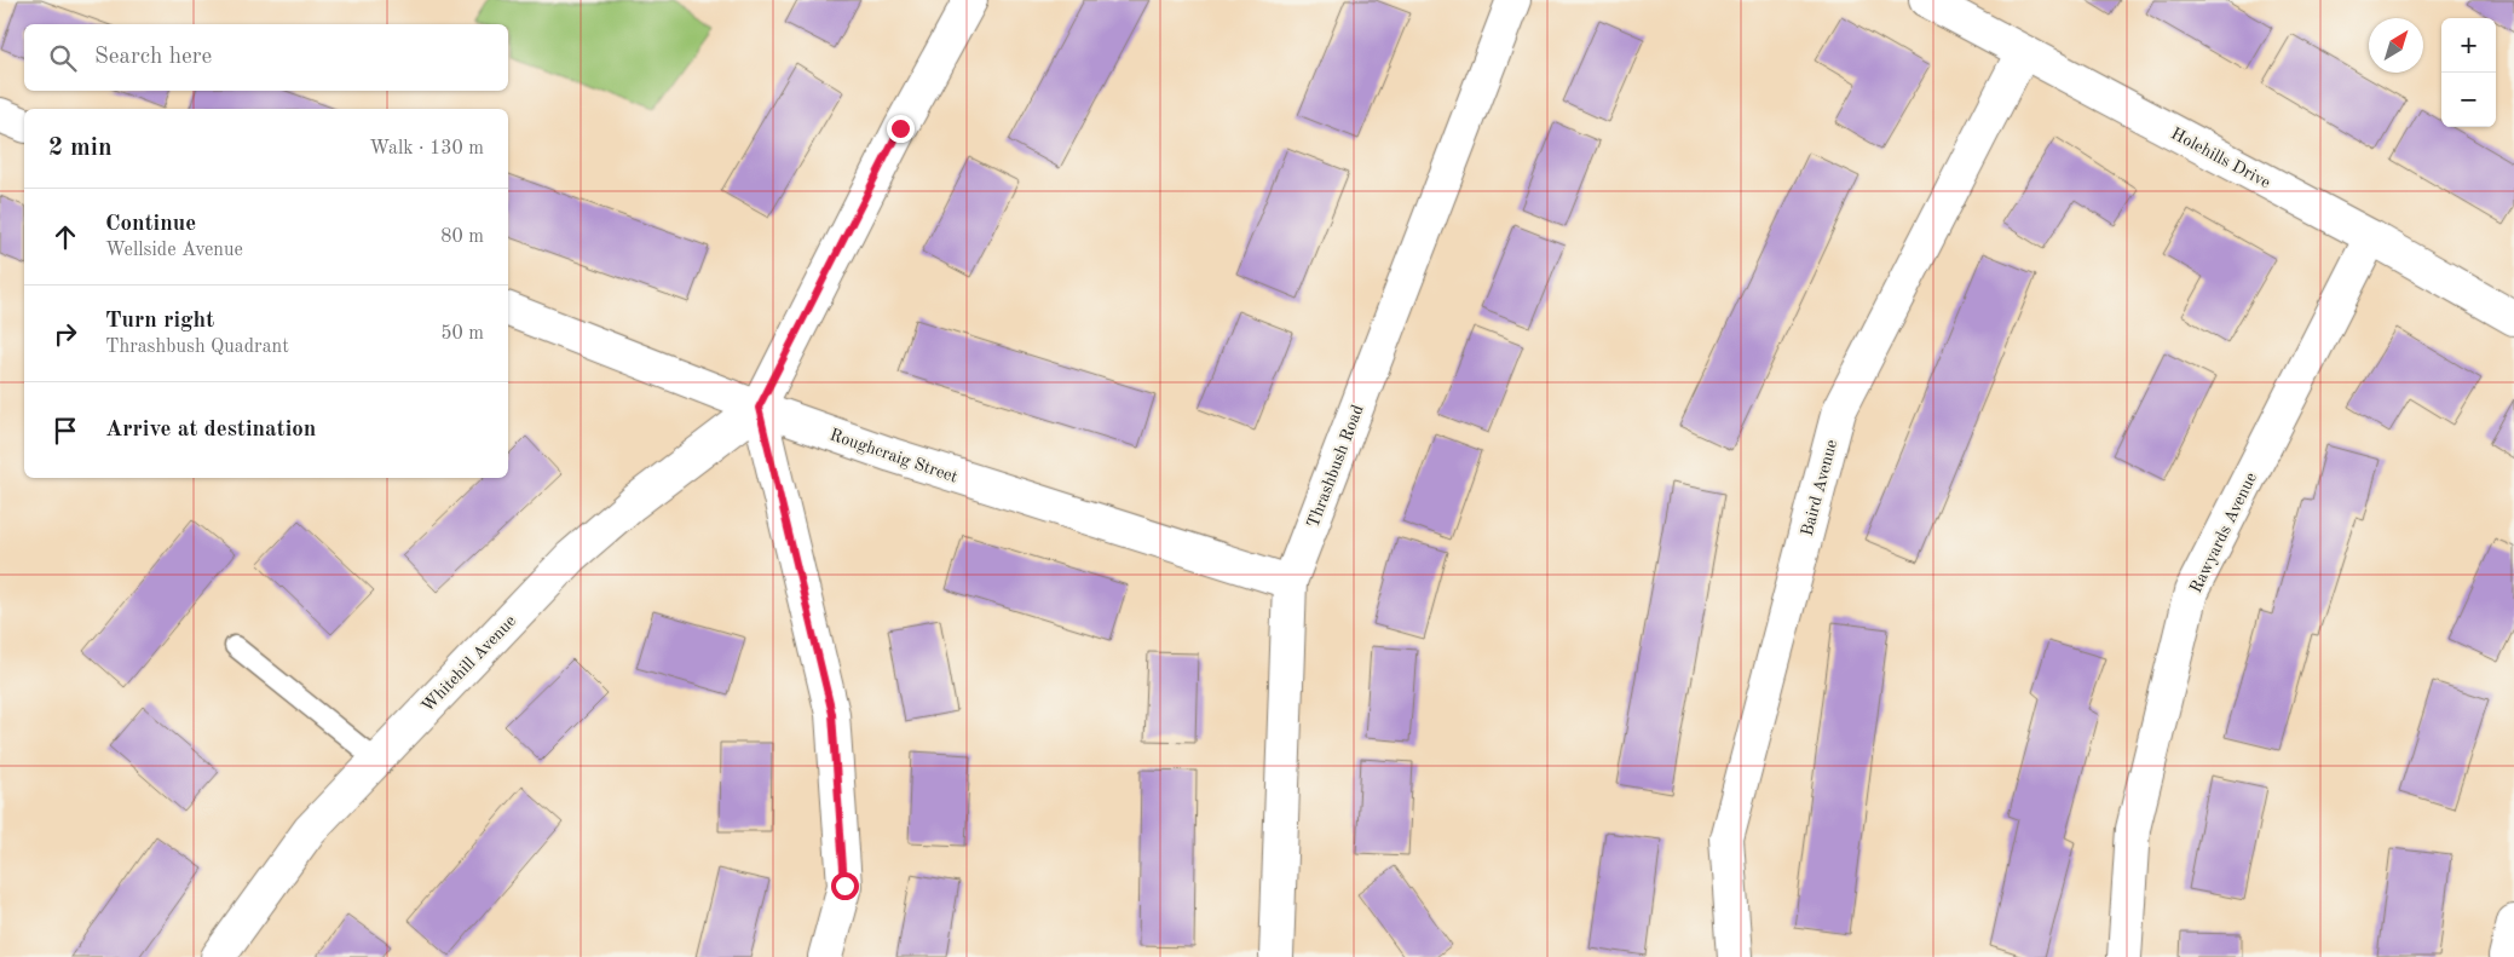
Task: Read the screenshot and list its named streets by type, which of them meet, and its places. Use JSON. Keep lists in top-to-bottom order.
{
  "streets": {
    "street": [
      "Holehills Drive",
      "Roughcraig Street",
      "Thrashbush Road",
      "Baird Avenue",
      "Rawyards Avenue",
      "Whitehill Avenue"
    ]
  },
  "crossings": [
    ["Holehills Drive", "Baird Avenue"],
    ["Holehills Drive", "Rawyards Avenue"],
    ["Roughcraig Street", "Thrashbush Road"],
    ["Roughcraig Street", "Whitehill Avenue"]
  ],
  "north": "top right",
  "page": {
    "map_buttons": ["+", "−"],
    "search": "Search here",
    "heading": ["2 min", "Walk · 130 m"],
    "list": [
      ["Continue", "Wellside Avenue", "80 m"],
      ["Turn right", "Thrashbush Quadrant", "50 m"],
      "Arrive at destination"
    ]
  }
}
